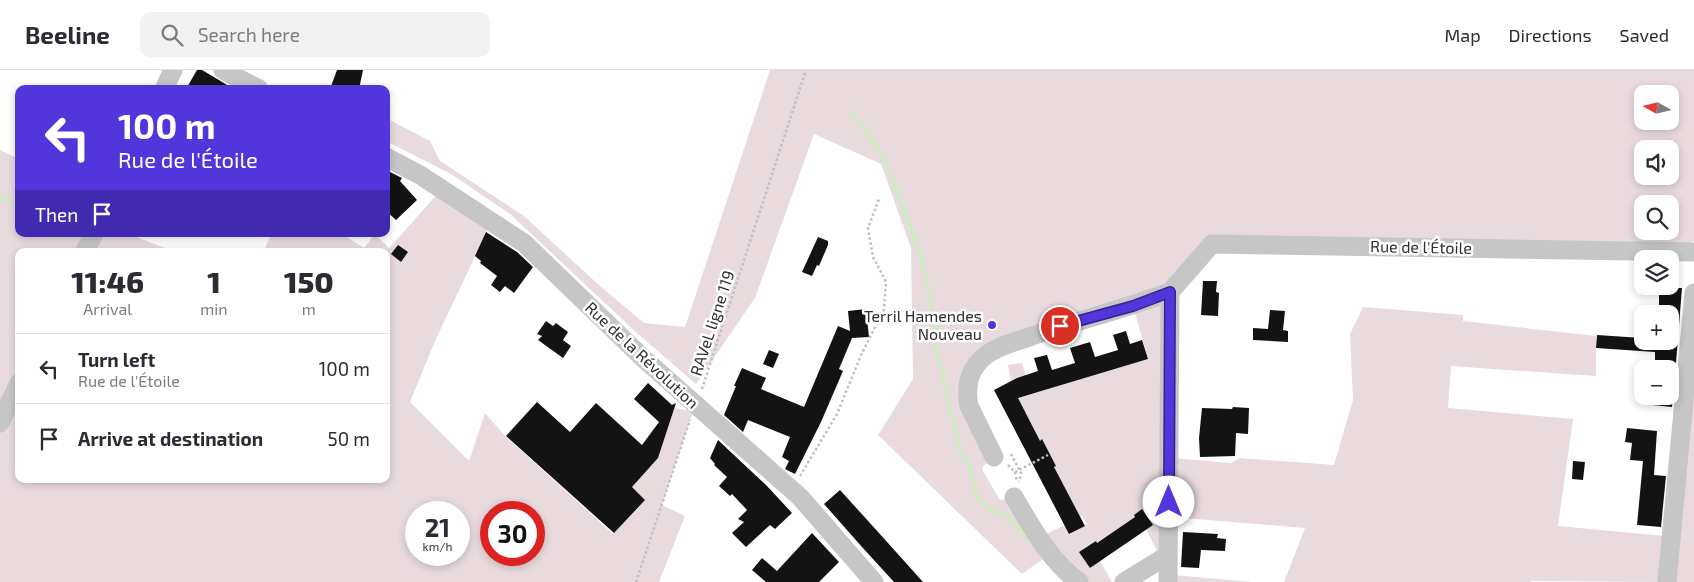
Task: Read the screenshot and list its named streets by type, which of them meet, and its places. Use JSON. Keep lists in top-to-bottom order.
{
  "streets": {
    "street": ["Rue de l'Étoile", "Rue de la Révolution"],
    "path": ["RAVeL ligne 119"]
  },
  "crossings": [
    ["RAVeL ligne 119", "Rue de la Révolution"]
  ],
  "places": ["Terril Hamendes Nouveau"],
  "north": "left",
  "page": {
    "header": "Beeline",
    "search": "Search here",
    "nav": ["Map", "Directions", "Saved"],
    "map_buttons": ["+", "−"],
    "turn": ["100 m", "Rue de l'Étoile"],
    "then": "Then",
    "eta": [
      "11:46",
      "Arrival",
      "1",
      "min",
      "150",
      "m"
    ],
    "list": [
      {
        "name": "Turn left",
        "note": "Rue de l'Étoile",
        "value": "100 m"
      },
      {
        "name": "Arrive at destination",
        "value": "50 m"
      }
    ],
    "speed": "21 km/h",
    "limit": "30"
  }
}
